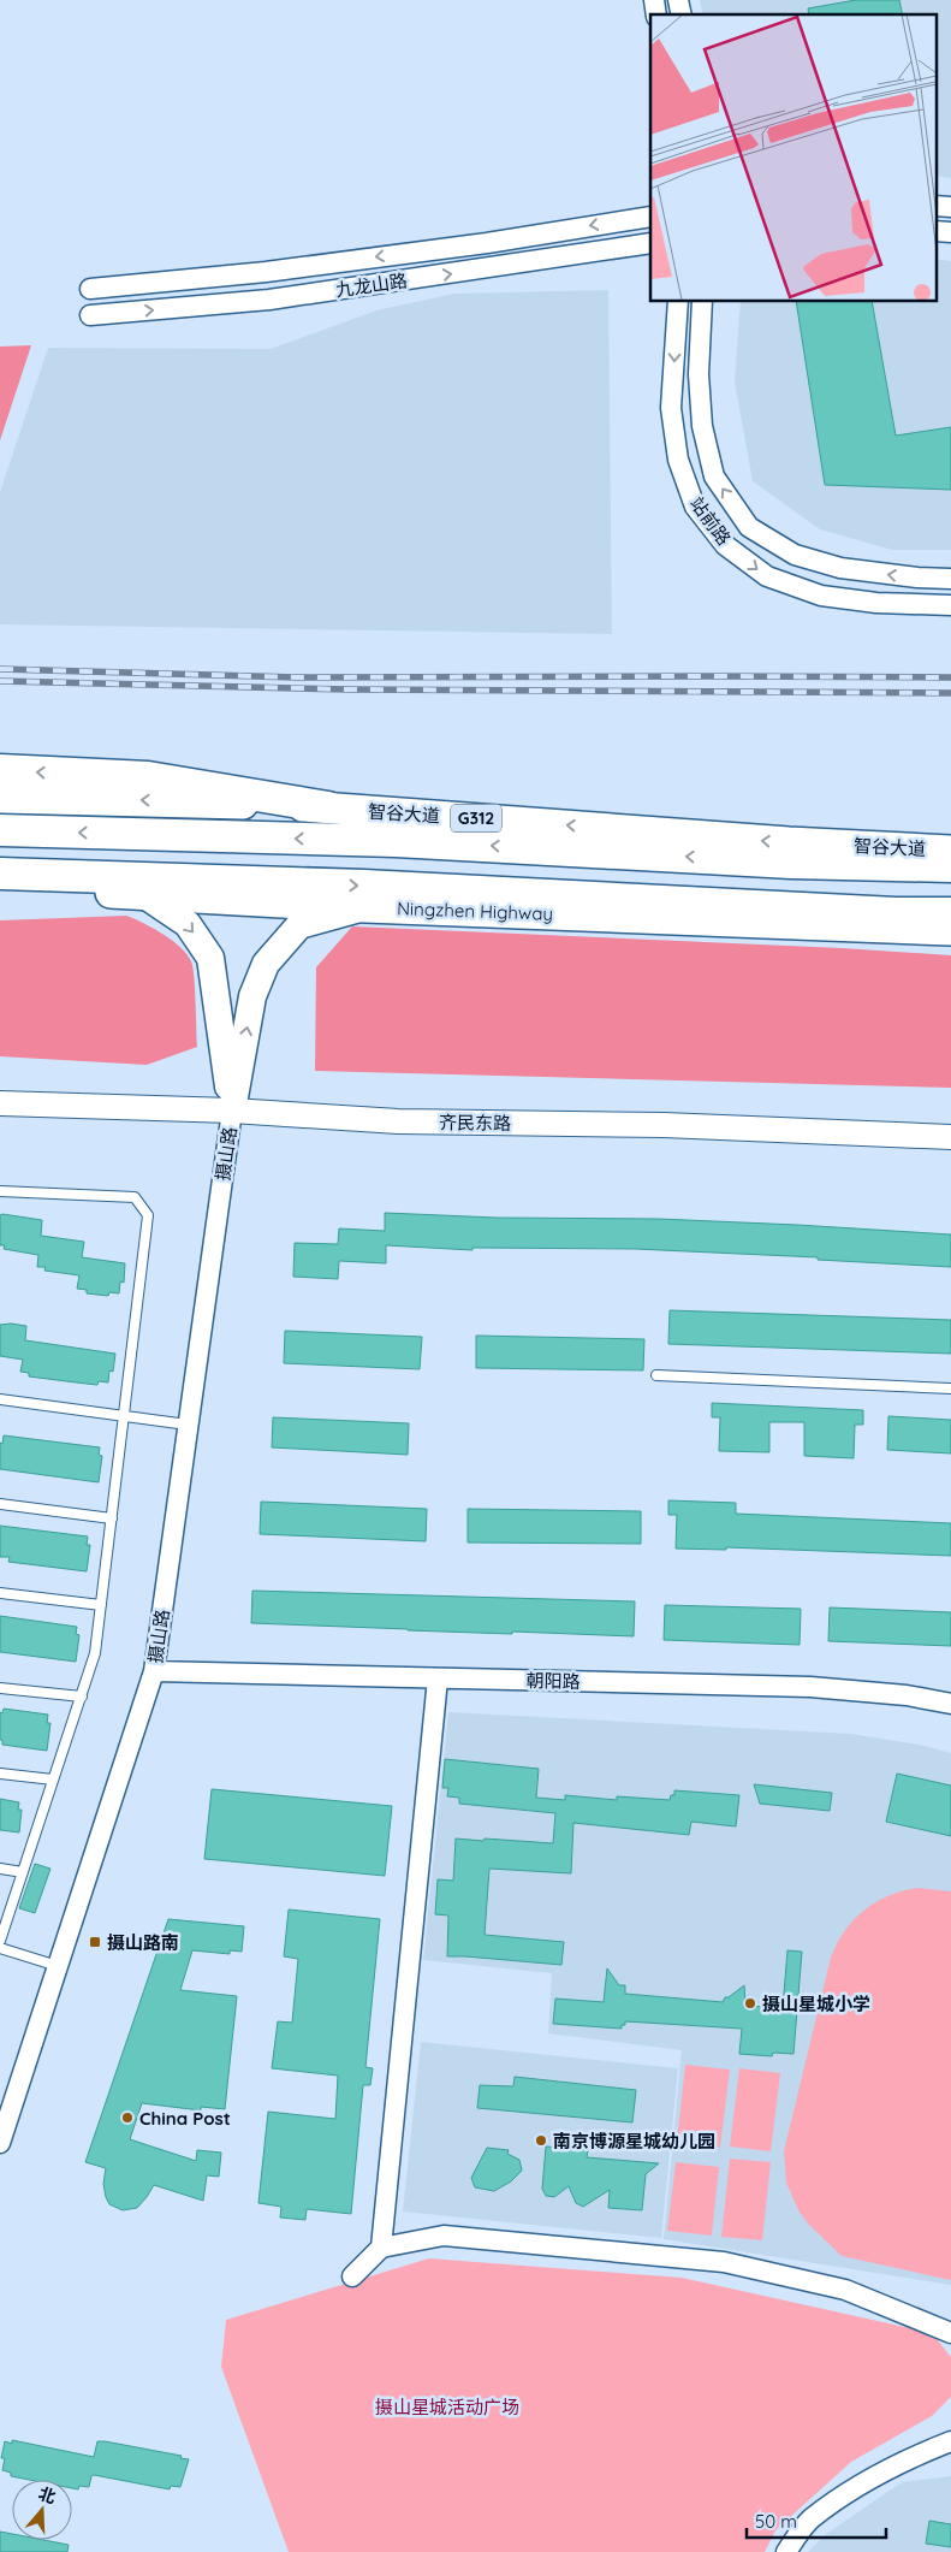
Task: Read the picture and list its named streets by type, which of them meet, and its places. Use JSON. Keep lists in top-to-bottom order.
{
  "streets": {
    "highway": ["智谷大道", "G312"],
    "main road": ["Ningzhen Highway"],
    "street": [
      "九龙山路",
      "站前路",
      "齐民东路",
      "摄山路",
      "朝阳路"
    ]
  },
  "crossings": [
    ["齐民东路", "摄山路"],
    ["摄山路", "朝阳路"]
  ],
  "one_way": ["智谷大道"],
  "parks": ["摄山星城活动广场"],
  "places": {
    "transit": ["摄山路南"],
    "other": ["摄山星城小学", "China Post", "南京博源星城幼儿园"]
  },
  "scale_bar": "50 m",
  "north": "top"
}
